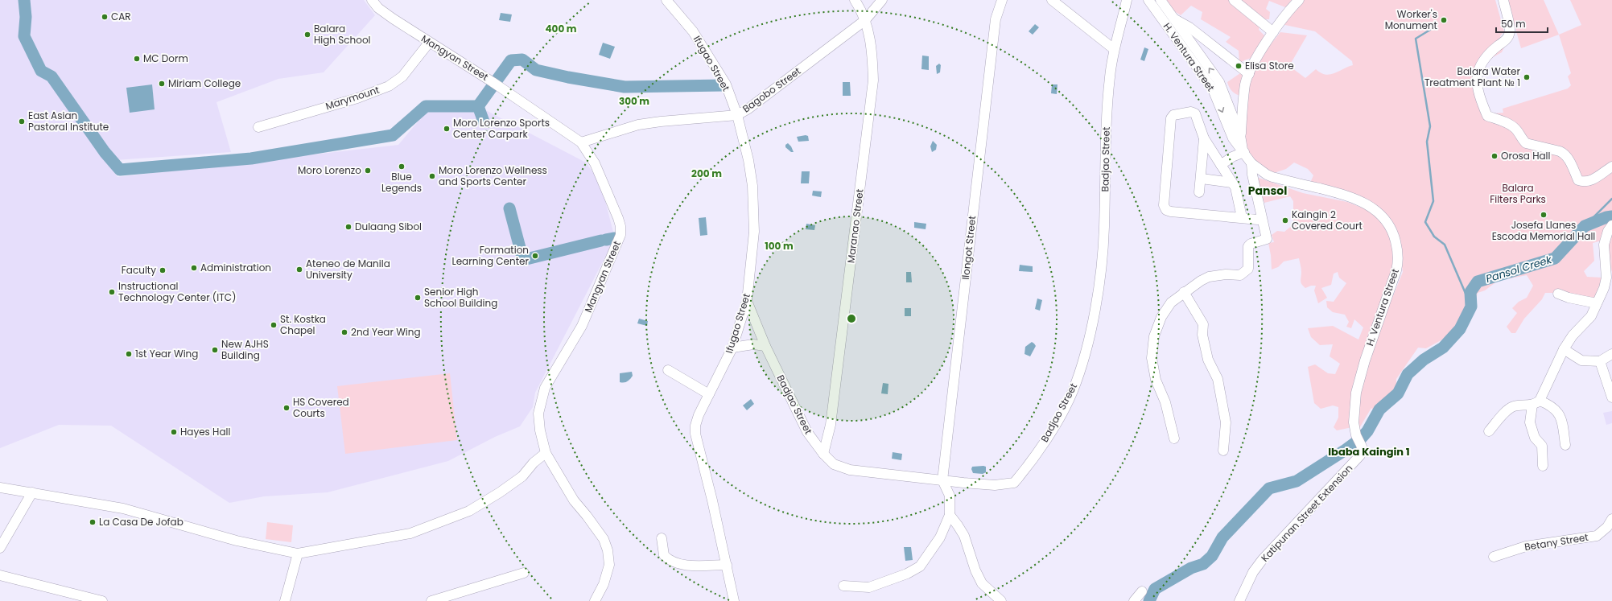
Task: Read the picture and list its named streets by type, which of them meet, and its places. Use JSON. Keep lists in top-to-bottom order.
{
  "streets": {
    "street": [
      "H. Ventura Street",
      "Mangyan Street",
      "Ifugao Street",
      "Bagobo Street",
      "Marymount",
      "Badjao Street",
      "Maranao Street",
      "Ilongot Street",
      "Katipunan Street Extension",
      "Betany Street"
    ]
  },
  "crossings": [
    ["H. Ventura Street", "Katipunan Street Extension"],
    ["Mangyan Street", "Bagobo Street"],
    ["Mangyan Street", "Marymount"],
    ["Ifugao Street", "Bagobo Street"],
    ["Ifugao Street", "Badjao Street"],
    ["Bagobo Street", "Maranao Street"],
    ["Badjao Street", "Maranao Street"],
    ["Badjao Street", "Ilongot Street"]
  ],
  "districts": ["Pansol", "Ibaba Kaingin 1"],
  "water": ["Pansol Creek"],
  "parks": ["Balara Filters Parks"],
  "places": [
    "CAR",
    "Worker's Monument",
    "Balara High School",
    "MC Dorm",
    "Elisa Store",
    "Balara Water Treatment Plant № 1",
    "Miriam College",
    "East Asian Pastoral Institute",
    "Moro Lorenzo Sports Center Carpark",
    "Orosa Hall",
    "Blue Legends",
    "Moro Lorenzo",
    "Moro Lorenzo Wellness and Sports Center",
    "Josefa Llanes Escoda Memorial Hall",
    "Kaingin 2 Covered Court",
    "Dulaang Sibol",
    "Formation Learning Center",
    "Administration",
    "Ateneo de Manila University",
    "Faculty",
    "Instructional Technology Center (ITC)",
    "Senior High School Building",
    "St. Kostka Chapel",
    "2nd Year Wing",
    "New AJHS Building",
    "1st Year Wing",
    "HS Covered Courts",
    "Hayes Hall",
    "La Casa De Jofab"
  ],
  "scale_bar": "50 m",
  "rings": [
    "400 m",
    "300 m",
    "200 m",
    "100 m"
  ]
}
